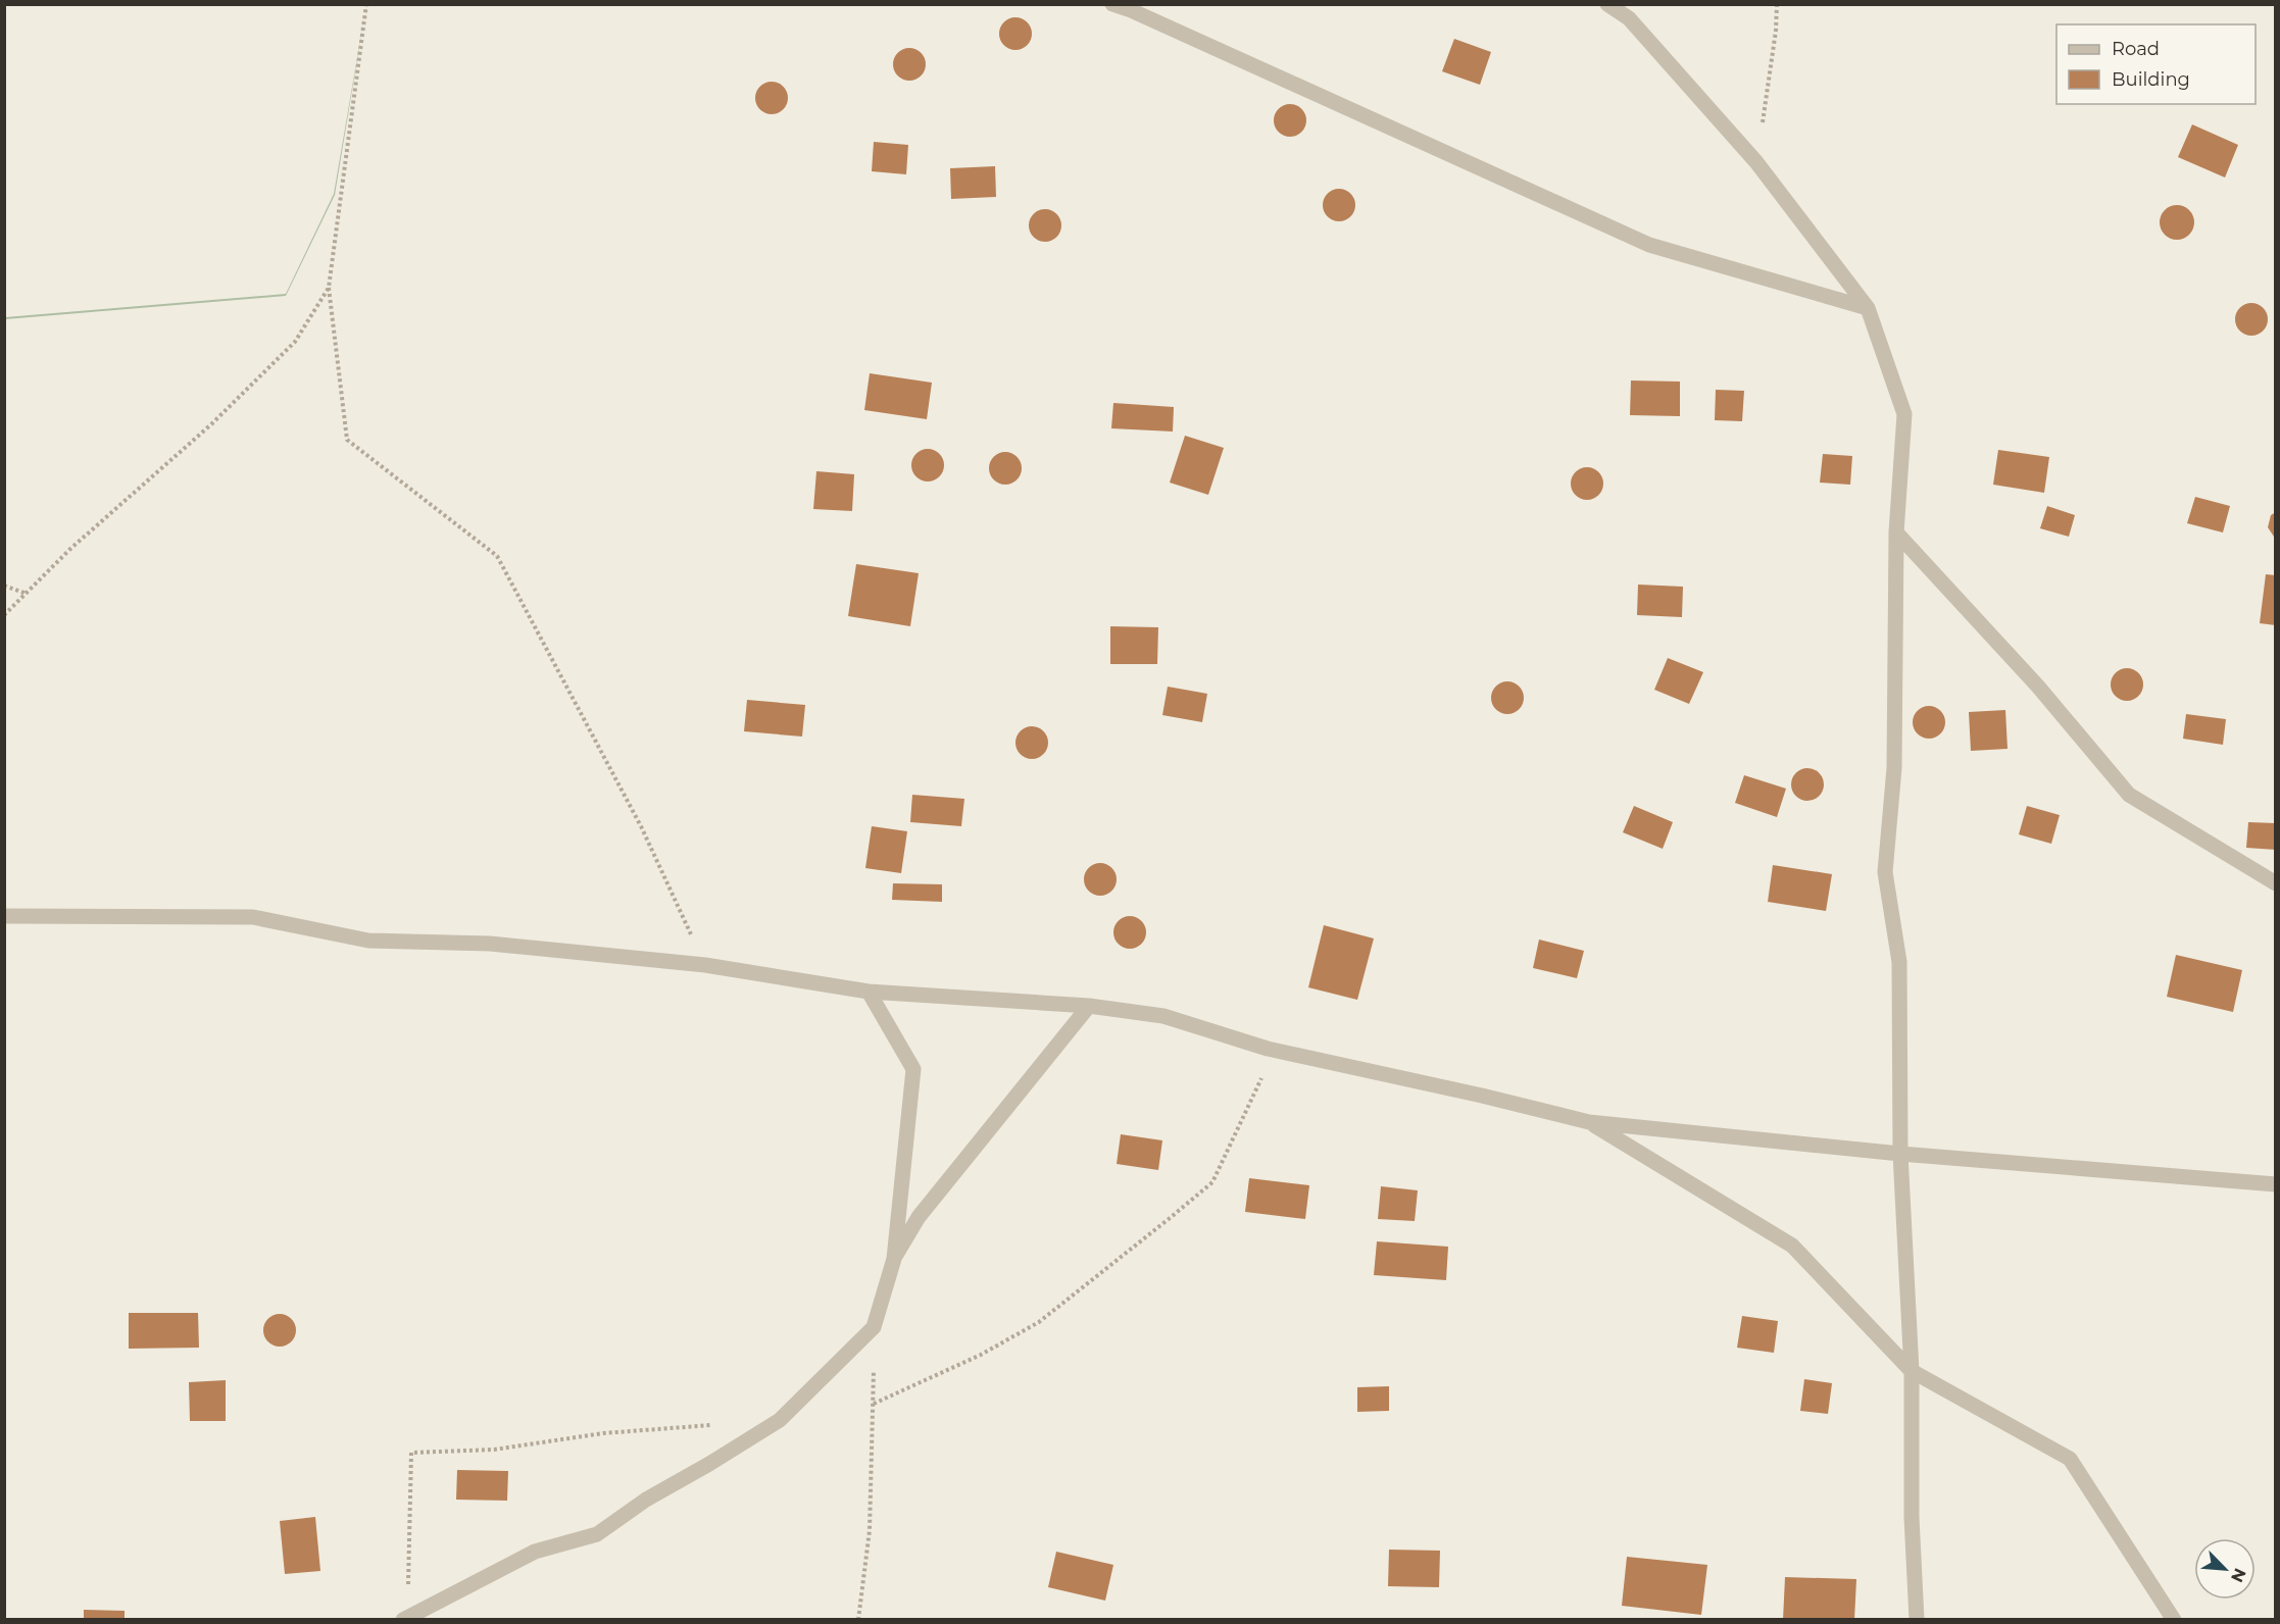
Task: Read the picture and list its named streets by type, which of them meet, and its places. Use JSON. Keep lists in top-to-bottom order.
{
  "legend": ["Road", "Building"],
  "north": "bottom right"
}
